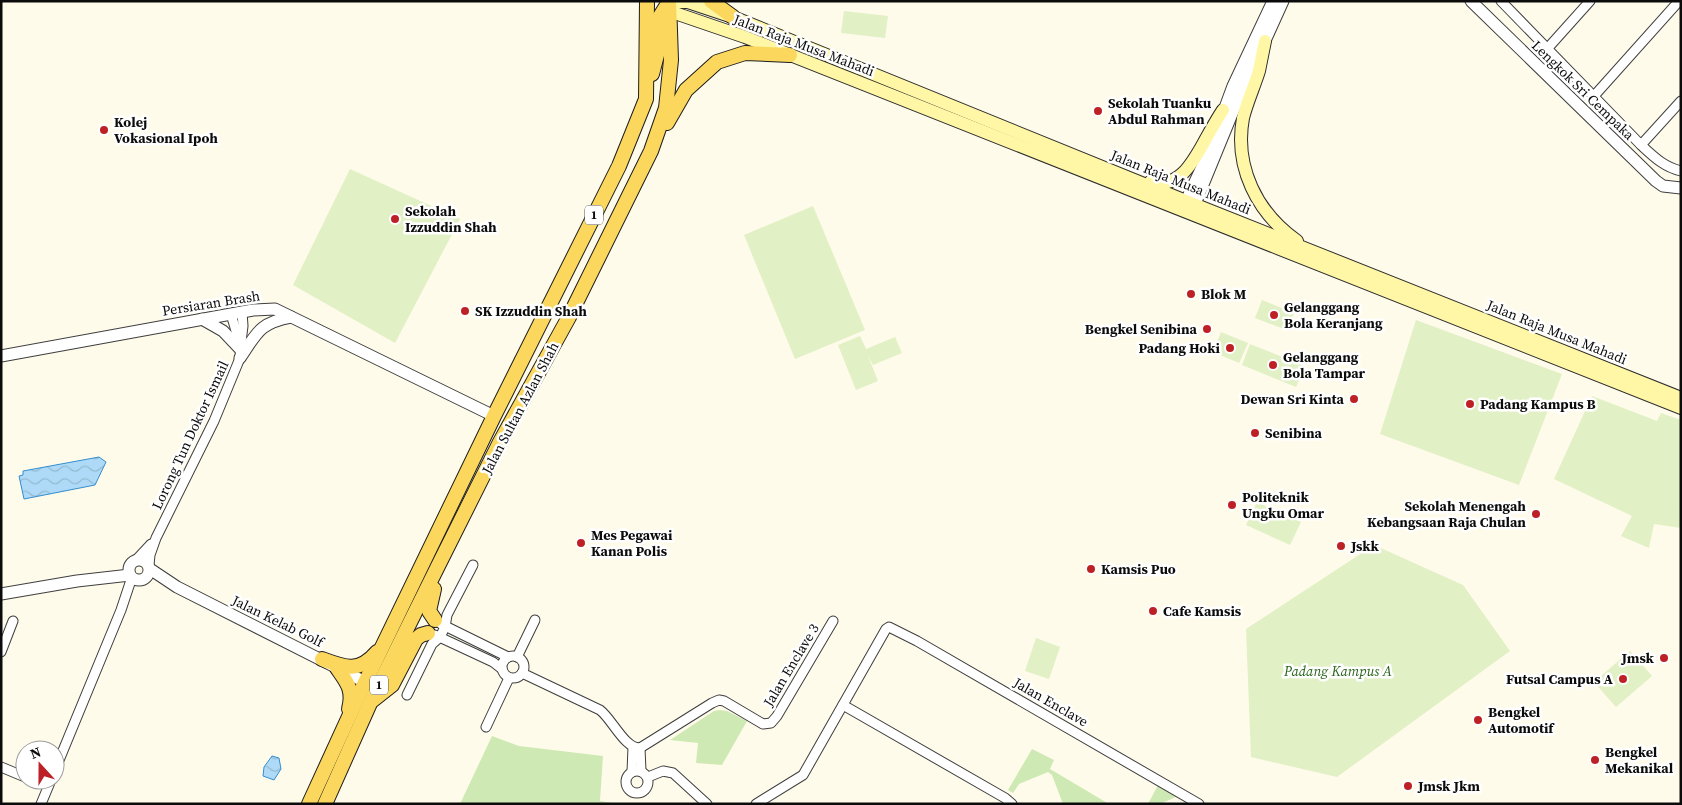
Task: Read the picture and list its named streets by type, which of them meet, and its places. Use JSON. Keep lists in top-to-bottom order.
{
  "streets": {
    "main road": ["Jalan Raja Musa Mahadi", "1", "Jalan Sultan Azlan Shah"],
    "street": [
      "Lengkok Sri Cempaka",
      "Persiaran Brash",
      "Lorong Tun Doktor Ismail",
      "Jalan Kelab Golf",
      "Jalan Enclave 3",
      "Jalan Enclave"
    ]
  },
  "crossings": [
    ["Jalan Raja Musa Mahadi", "Jalan Sultan Azlan Shah"],
    ["Persiaran Brash", "Jalan Sultan Azlan Shah"],
    ["Jalan Sultan Azlan Shah", "Jalan Kelab Golf"],
    ["Lorong Tun Doktor Ismail", "Jalan Kelab Golf"]
  ],
  "parks": ["Padang Kampus A"],
  "places": [
    "Sekolah Tuanku Abdul Rahman",
    "Kolej Vokasional Ipoh",
    "Sekolah Izzuddin Shah",
    "Blok M",
    "SK Izzuddin Shah",
    "Gelanggang Bola Keranjang",
    "Bengkel Senibina",
    "Padang Hoki",
    "Gelanggang Bola Tampar",
    "Dewan Sri Kinta",
    "Padang Kampus B",
    "Senibina",
    "Politeknik Ungku Omar",
    "Sekolah Menengah Kebangsaan Raja Chulan",
    "Mes Pegawai Kanan Polis",
    "Jskk",
    "Kamsis Puo",
    "Cafe Kamsis",
    "Jmsk",
    "Futsal Campus A",
    "Bengkel Automotif",
    "Bengkel Mekanikal",
    "Jmsk Jkm"
  ],
  "north": "top"
}
